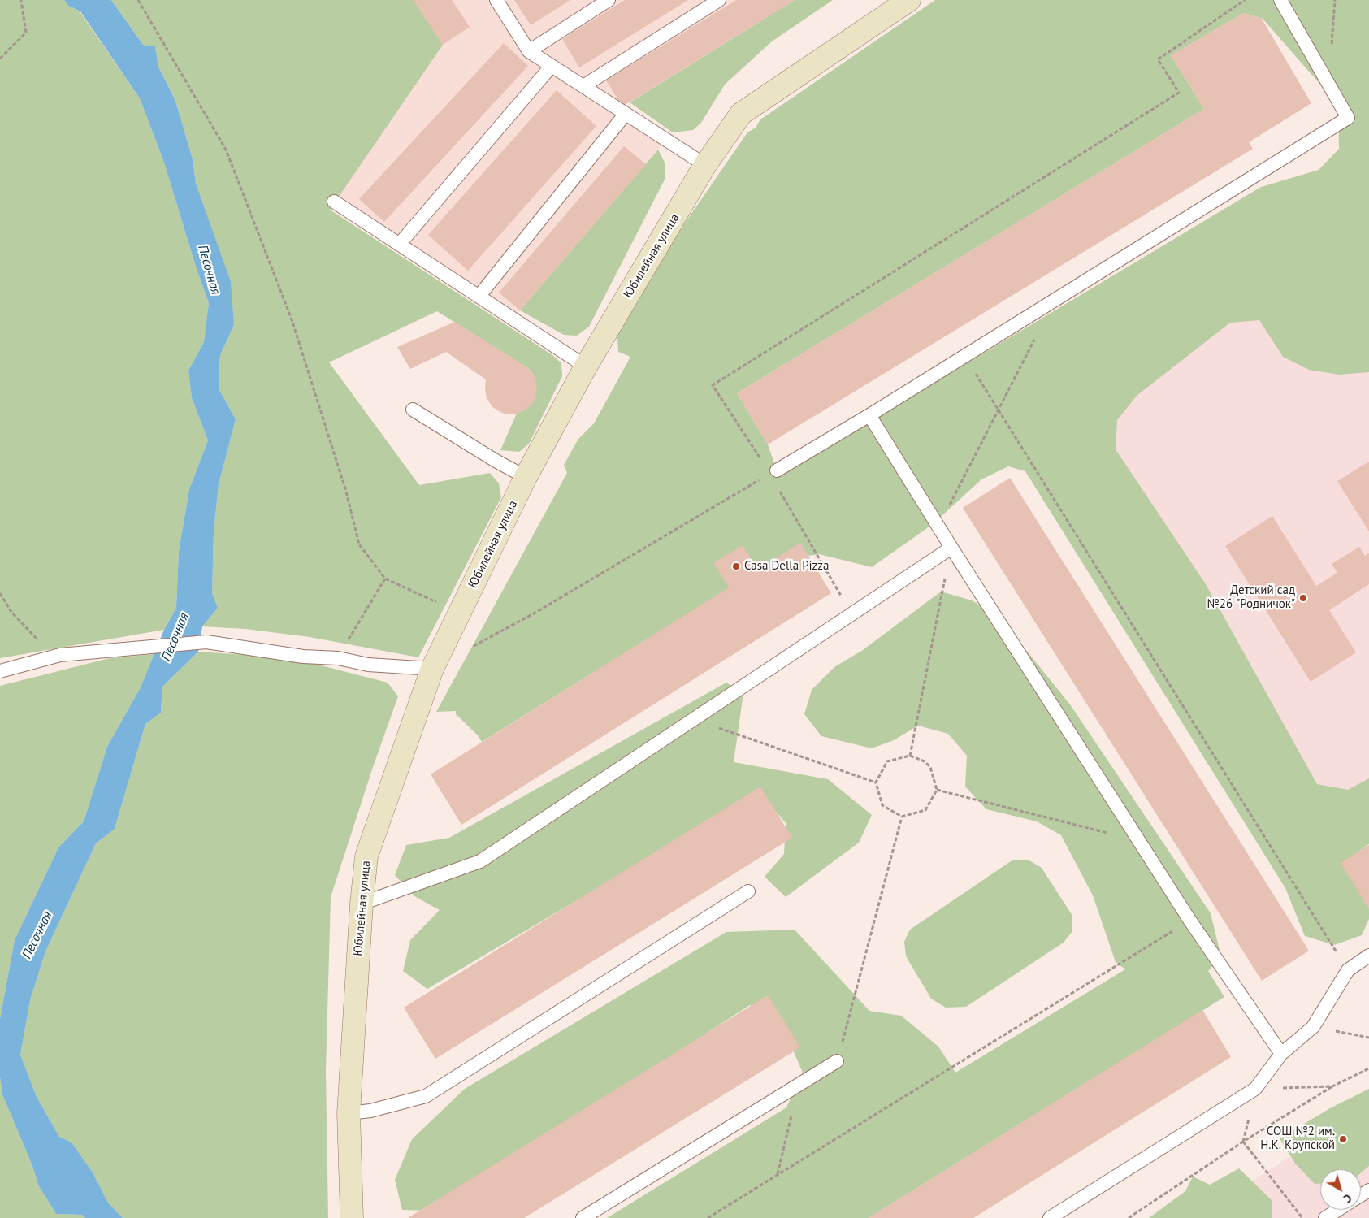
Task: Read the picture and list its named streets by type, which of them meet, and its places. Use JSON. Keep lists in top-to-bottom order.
{
  "streets": {
    "street": ["Юбилейная улица"]
  },
  "water": ["Песочная"],
  "places": ["Casa Della Pizza", "Детский сад №26 \"Родничок\"", "СОШ №2 им. Н.К. Крупской"],
  "north": "bottom right"
}
